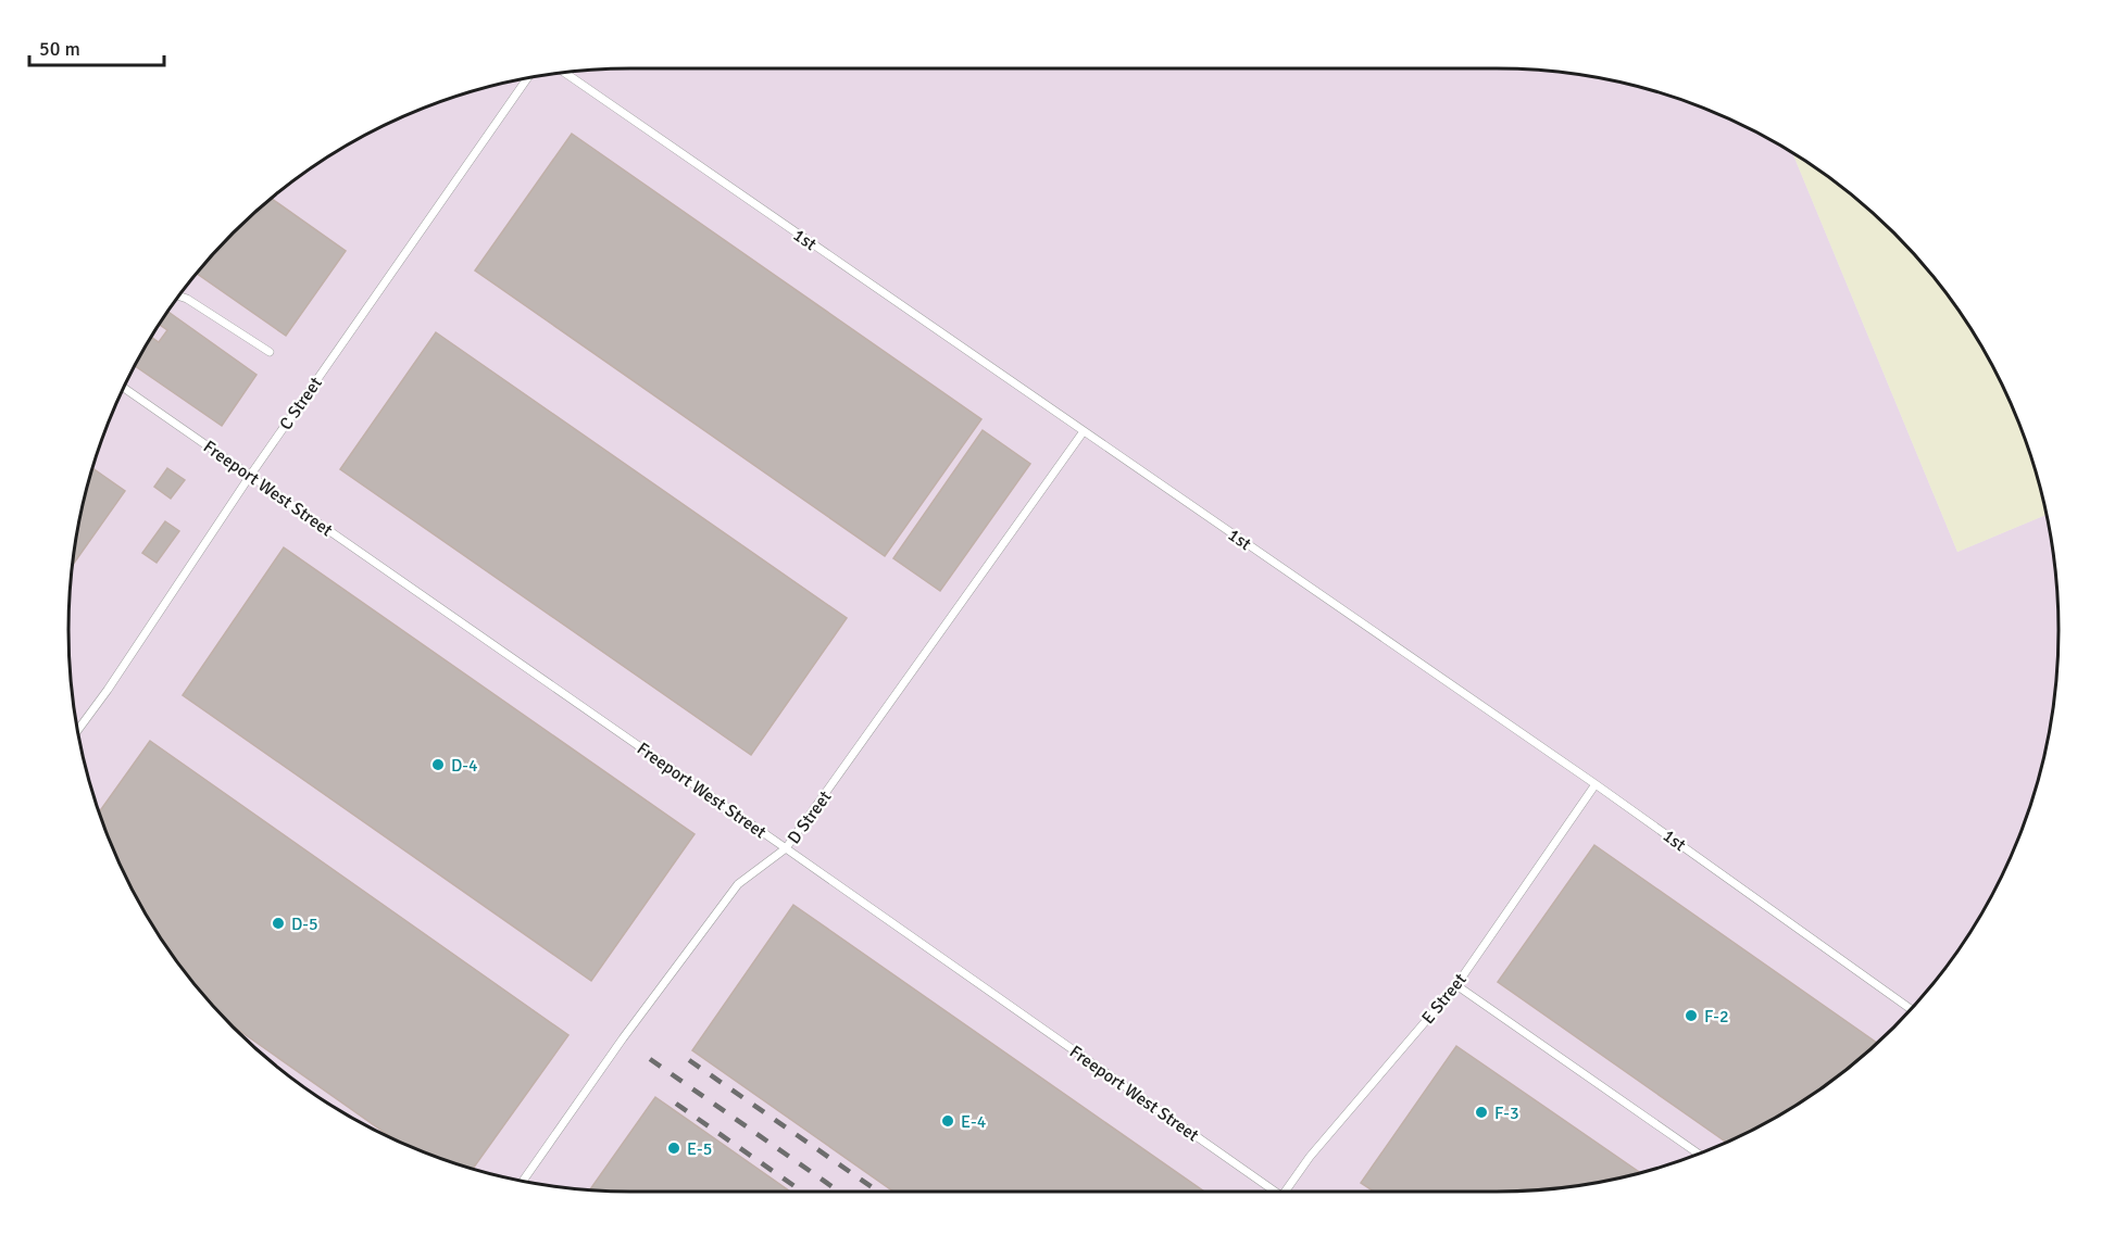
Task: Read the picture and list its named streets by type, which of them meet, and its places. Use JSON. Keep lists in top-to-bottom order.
{
  "streets": {
    "lane": [
      "1st",
      "C Street",
      "Freeport West Street",
      "D Street",
      "E Street"
    ]
  },
  "crossings": [
    ["1st", "D Street"],
    ["1st", "E Street"],
    ["C Street", "Freeport West Street"],
    ["Freeport West Street", "D Street"]
  ],
  "places": [
    "D-4",
    "D-5",
    "F-2",
    "F-3",
    "E-4",
    "E-5"
  ],
  "scale_bar": "50 m"
}
